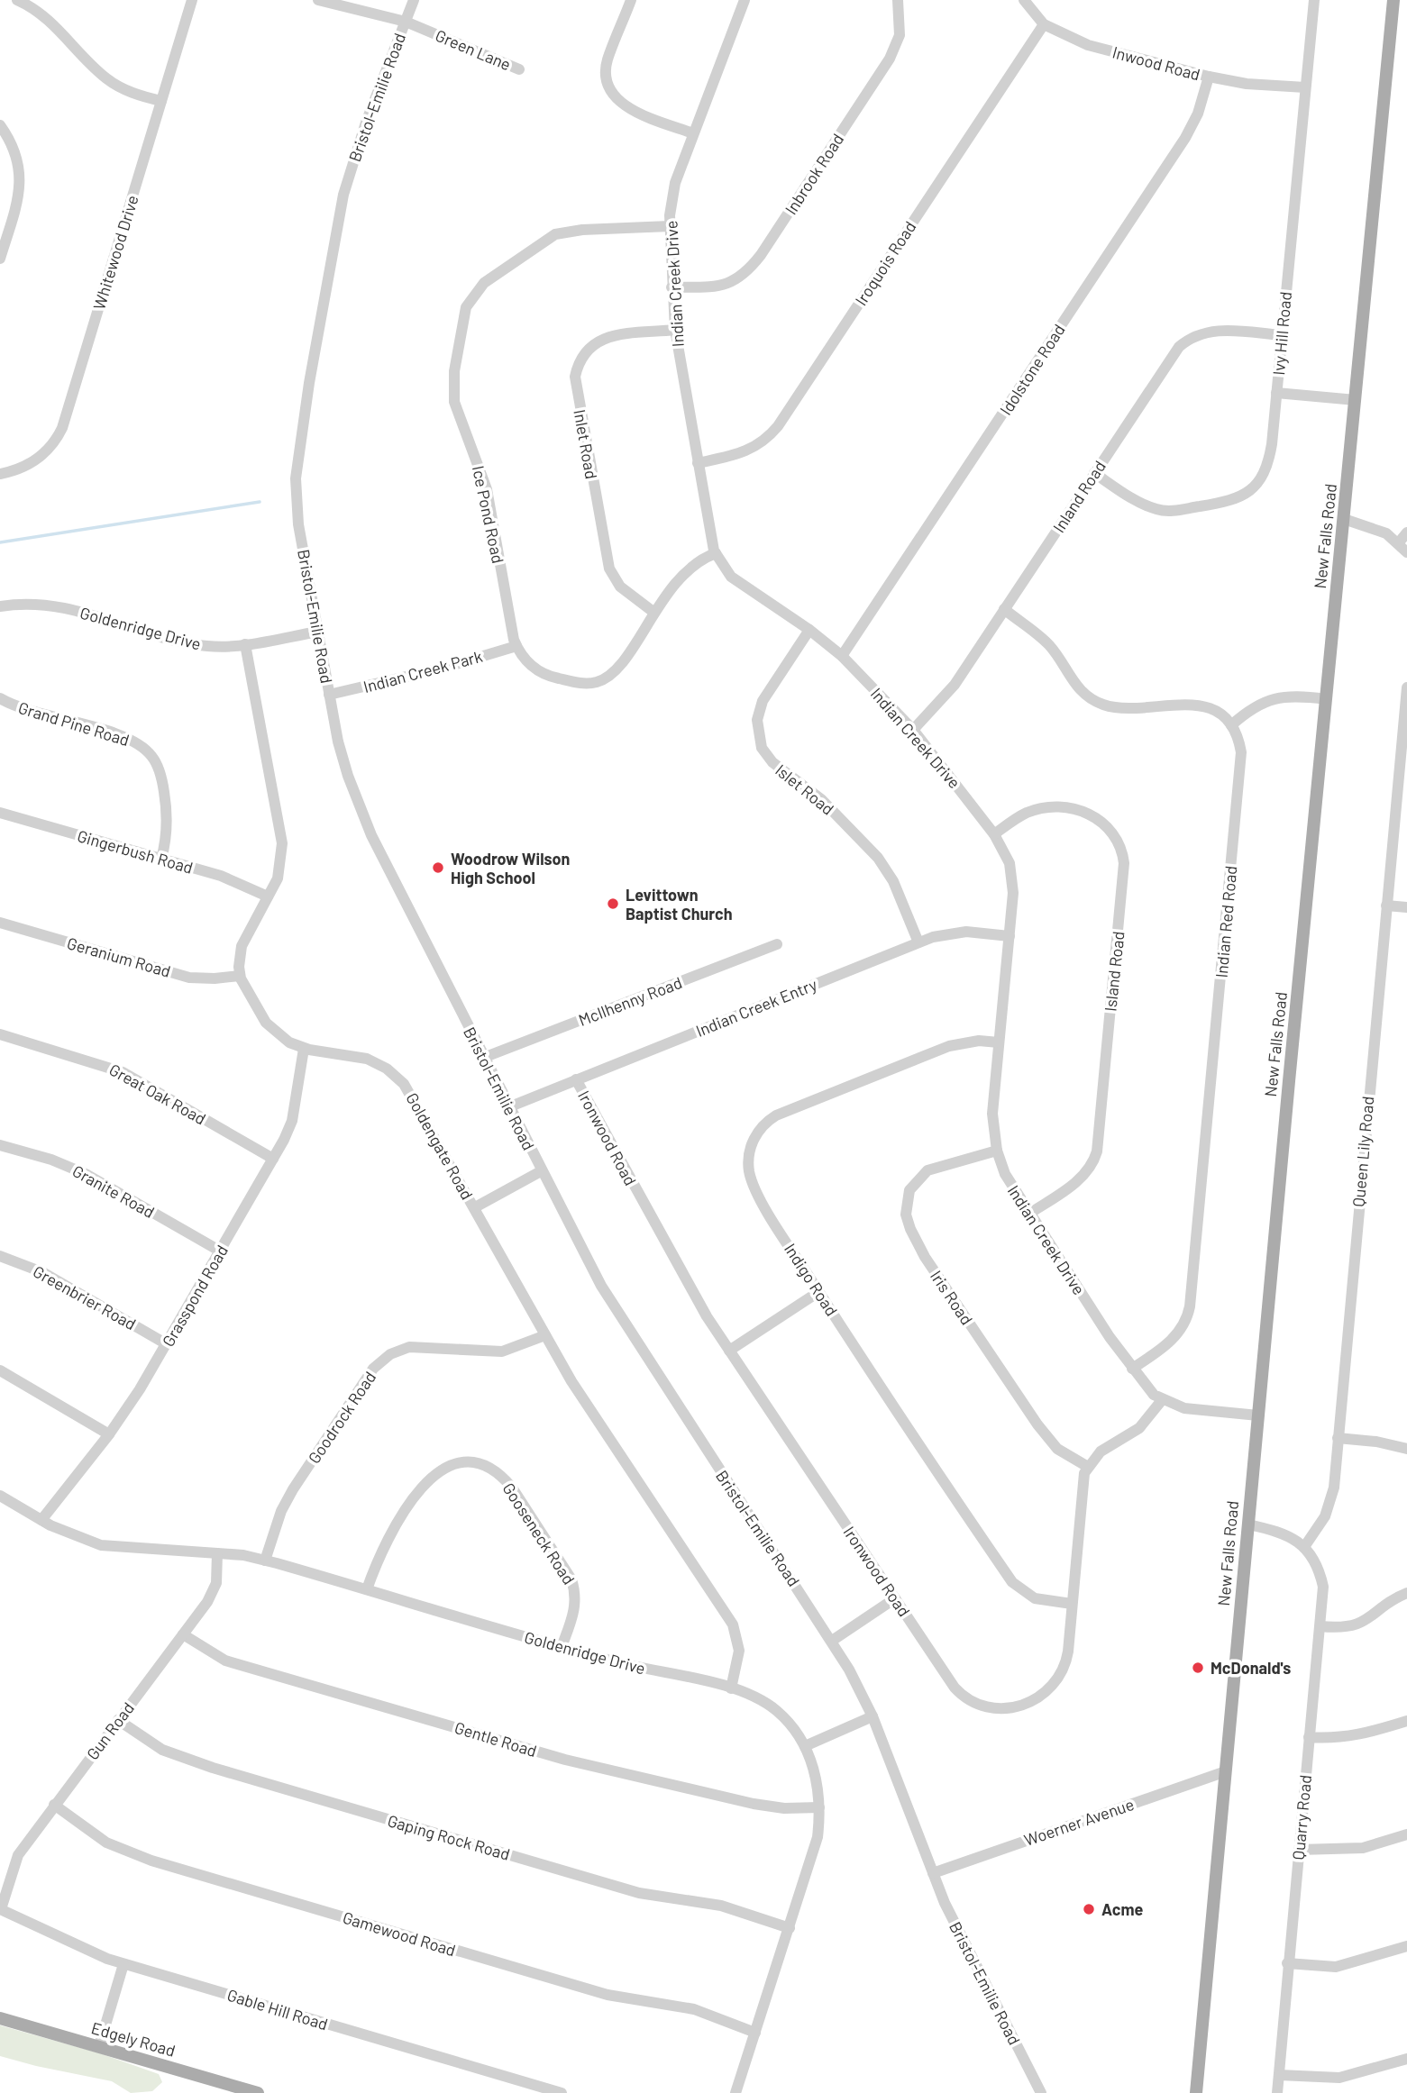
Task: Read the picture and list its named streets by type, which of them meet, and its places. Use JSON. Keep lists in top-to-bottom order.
{
  "streets": {
    "main road": ["New Falls Road", "Edgely Road"],
    "street": [
      "Green Lane",
      "Inwood Road",
      "Bristol-Emilie Road",
      "Inbrook Road",
      "Whitewood Drive",
      "Iroquois Road",
      "Indian Creek Drive",
      "Ivy Hill Road",
      "Idolstone Road",
      "Inlet Road",
      "Inland Road",
      "Ice Pond Road",
      "Goldenridge Drive",
      "Indian Creek Park",
      "Grand Pine Road",
      "Islet Road",
      "Gingerbush Road",
      "Indian Red Road",
      "Geranium Road",
      "Island Road",
      "McIlhenny Road",
      "Indian Creek Entry",
      "Great Oak Road",
      "Ironwood Road",
      "Goldengate Road",
      "Queen Lily Road",
      "Granite Road",
      "Indigo Road",
      "Grasspond Road",
      "Greenbrier Road",
      "Iris Road",
      "Goodrock Road",
      "Gooseneck Road",
      "Gun Road",
      "Gentle Road",
      "Quarry Road",
      "Woerner Avenue",
      "Gaping Rock Road",
      "Gamewood Road",
      "Gable Hill Road"
    ]
  },
  "crossings": [
    ["Green Lane", "Bristol-Emilie Road"],
    ["Inwood Road", "Iroquois Road"],
    ["Inwood Road", "Ivy Hill Road"],
    ["Inwood Road", "Idolstone Road"],
    ["Bristol-Emilie Road", "Goldenridge Drive"],
    ["Bristol-Emilie Road", "Indian Creek Park"],
    ["Bristol-Emilie Road", "McIlhenny Road"],
    ["Bristol-Emilie Road", "Indian Creek Entry"],
    ["Bristol-Emilie Road", "Woerner Avenue"],
    ["Inbrook Road", "Indian Creek Drive"],
    ["Iroquois Road", "Indian Creek Drive"],
    ["Indian Creek Drive", "Idolstone Road"],
    ["Indian Creek Drive", "Inlet Road"],
    ["Indian Creek Drive", "Inland Road"],
    ["Indian Creek Drive", "Ice Pond Road"],
    ["Indian Creek Drive", "New Falls Road"],
    ["Indian Creek Drive", "Islet Road"],
    ["Indian Creek Drive", "Indian Red Road"],
    ["Indian Creek Drive", "Island Road"],
    ["Indian Creek Drive", "Indian Creek Entry"],
    ["Indian Creek Drive", "Indigo Road"],
    ["Indian Creek Drive", "Iris Road"],
    ["Ivy Hill Road", "Inland Road"],
    ["Ice Pond Road", "Indian Creek Park"],
    ["New Falls Road", "Woerner Avenue"],
    ["Goldenridge Drive", "Goldengate Road"],
    ["Goldenridge Drive", "Grasspond Road"],
    ["Goldenridge Drive", "Goodrock Road"],
    ["Goldenridge Drive", "Gooseneck Road"],
    ["Goldenridge Drive", "Gun Road"],
    ["Goldenridge Drive", "Gentle Road"],
    ["Goldenridge Drive", "Gaping Rock Road"],
    ["Goldenridge Drive", "Gamewood Road"],
    ["Grand Pine Road", "Gingerbush Road"],
    ["Islet Road", "Indian Creek Entry"],
    ["Geranium Road", "Goldengate Road"],
    ["Indian Creek Entry", "Ironwood Road"],
    ["Great Oak Road", "Grasspond Road"],
    ["Ironwood Road", "Indigo Road"],
    ["Ironwood Road", "Iris Road"],
    ["Goldengate Road", "Grasspond Road"],
    ["Goldengate Road", "Goodrock Road"],
    ["Queen Lily Road", "Quarry Road"],
    ["Granite Road", "Grasspond Road"],
    ["Grasspond Road", "Greenbrier Road"],
    ["Gun Road", "Gentle Road"],
    ["Gun Road", "Gaping Rock Road"],
    ["Gun Road", "Gamewood Road"],
    ["Gun Road", "Gable Hill Road"]
  ],
  "places": [
    "Woodrow Wilson High School",
    "Levittown Baptist Church",
    "McDonald's",
    "Acme"
  ]
}
